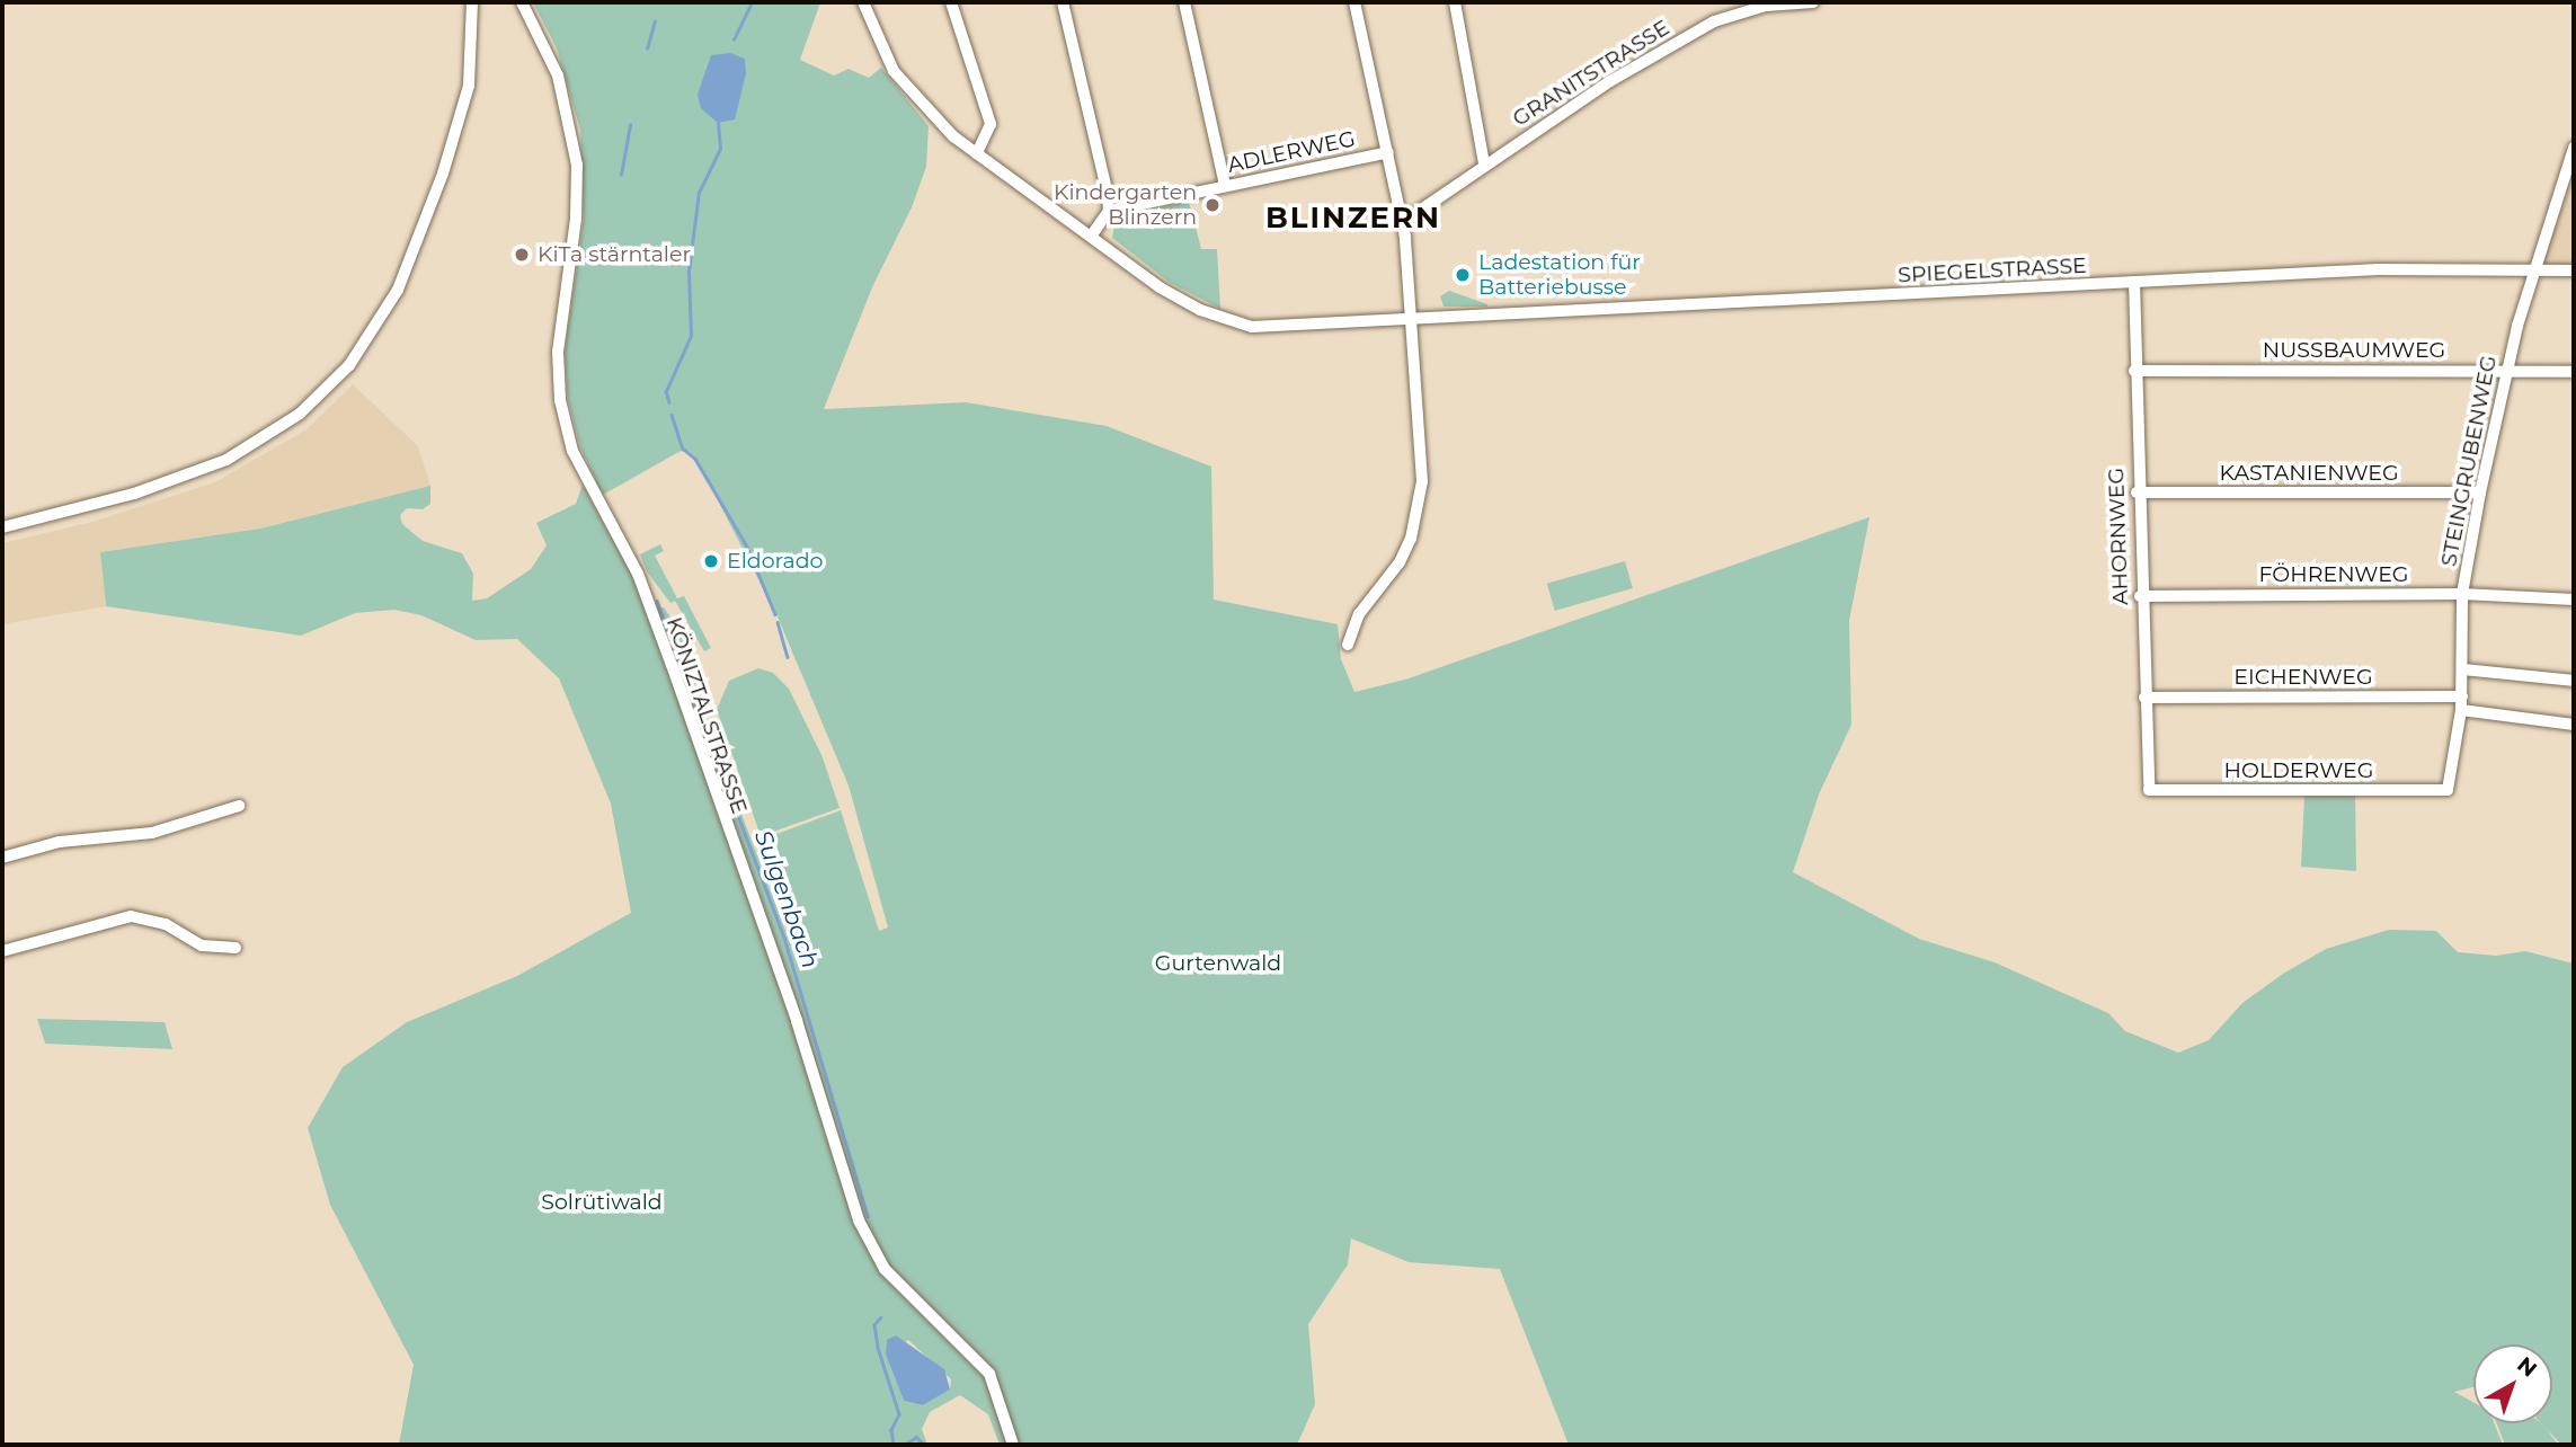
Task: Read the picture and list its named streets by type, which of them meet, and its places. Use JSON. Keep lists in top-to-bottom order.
{
  "streets": {
    "street": [
      "GRANITSTRASSE",
      "ADLERWEG",
      "SPIEGELSTRASSE",
      "NUSSBAUMWEG",
      "STEINGRUBENWEG",
      "KASTANIENWEG",
      "AHORNWEG",
      "FÖHRENWEG",
      "EICHENWEG",
      "KÖNIZTALSTRASSE",
      "HOLDERWEG"
    ]
  },
  "crossings": [
    ["SPIEGELSTRASSE", "STEINGRUBENWEG"],
    ["SPIEGELSTRASSE", "AHORNWEG"],
    ["NUSSBAUMWEG", "STEINGRUBENWEG"],
    ["NUSSBAUMWEG", "AHORNWEG"],
    ["STEINGRUBENWEG", "KASTANIENWEG"],
    ["STEINGRUBENWEG", "FÖHRENWEG"],
    ["STEINGRUBENWEG", "EICHENWEG"],
    ["STEINGRUBENWEG", "HOLDERWEG"],
    ["KASTANIENWEG", "AHORNWEG"],
    ["AHORNWEG", "FÖHRENWEG"],
    ["AHORNWEG", "EICHENWEG"],
    ["AHORNWEG", "HOLDERWEG"]
  ],
  "districts": ["BLINZERN"],
  "water": ["Sulgenbach"],
  "parks": ["Gurtenwald", "Solrütiwald"],
  "places": [
    "Kindergarten Blinzern",
    "KiTa stärntaler",
    "Ladestation für Batteriebusse",
    "Eldorado"
  ],
  "north": "top right"
}
